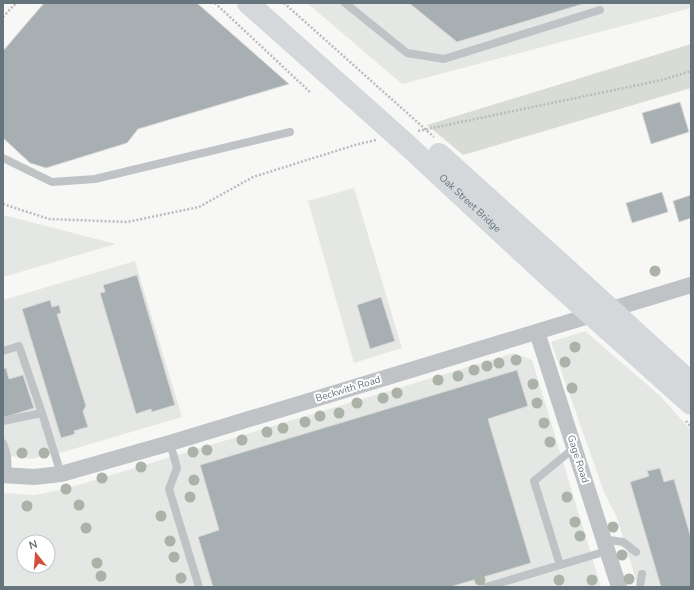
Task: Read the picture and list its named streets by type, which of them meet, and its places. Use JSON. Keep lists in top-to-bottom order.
{
  "streets": {
    "highway": ["Oak Street Bridge"],
    "street": ["Beckwith Road", "Gage Road"]
  },
  "crossings": [
    ["Beckwith Road", "Gage Road"]
  ],
  "north": "top"
}
